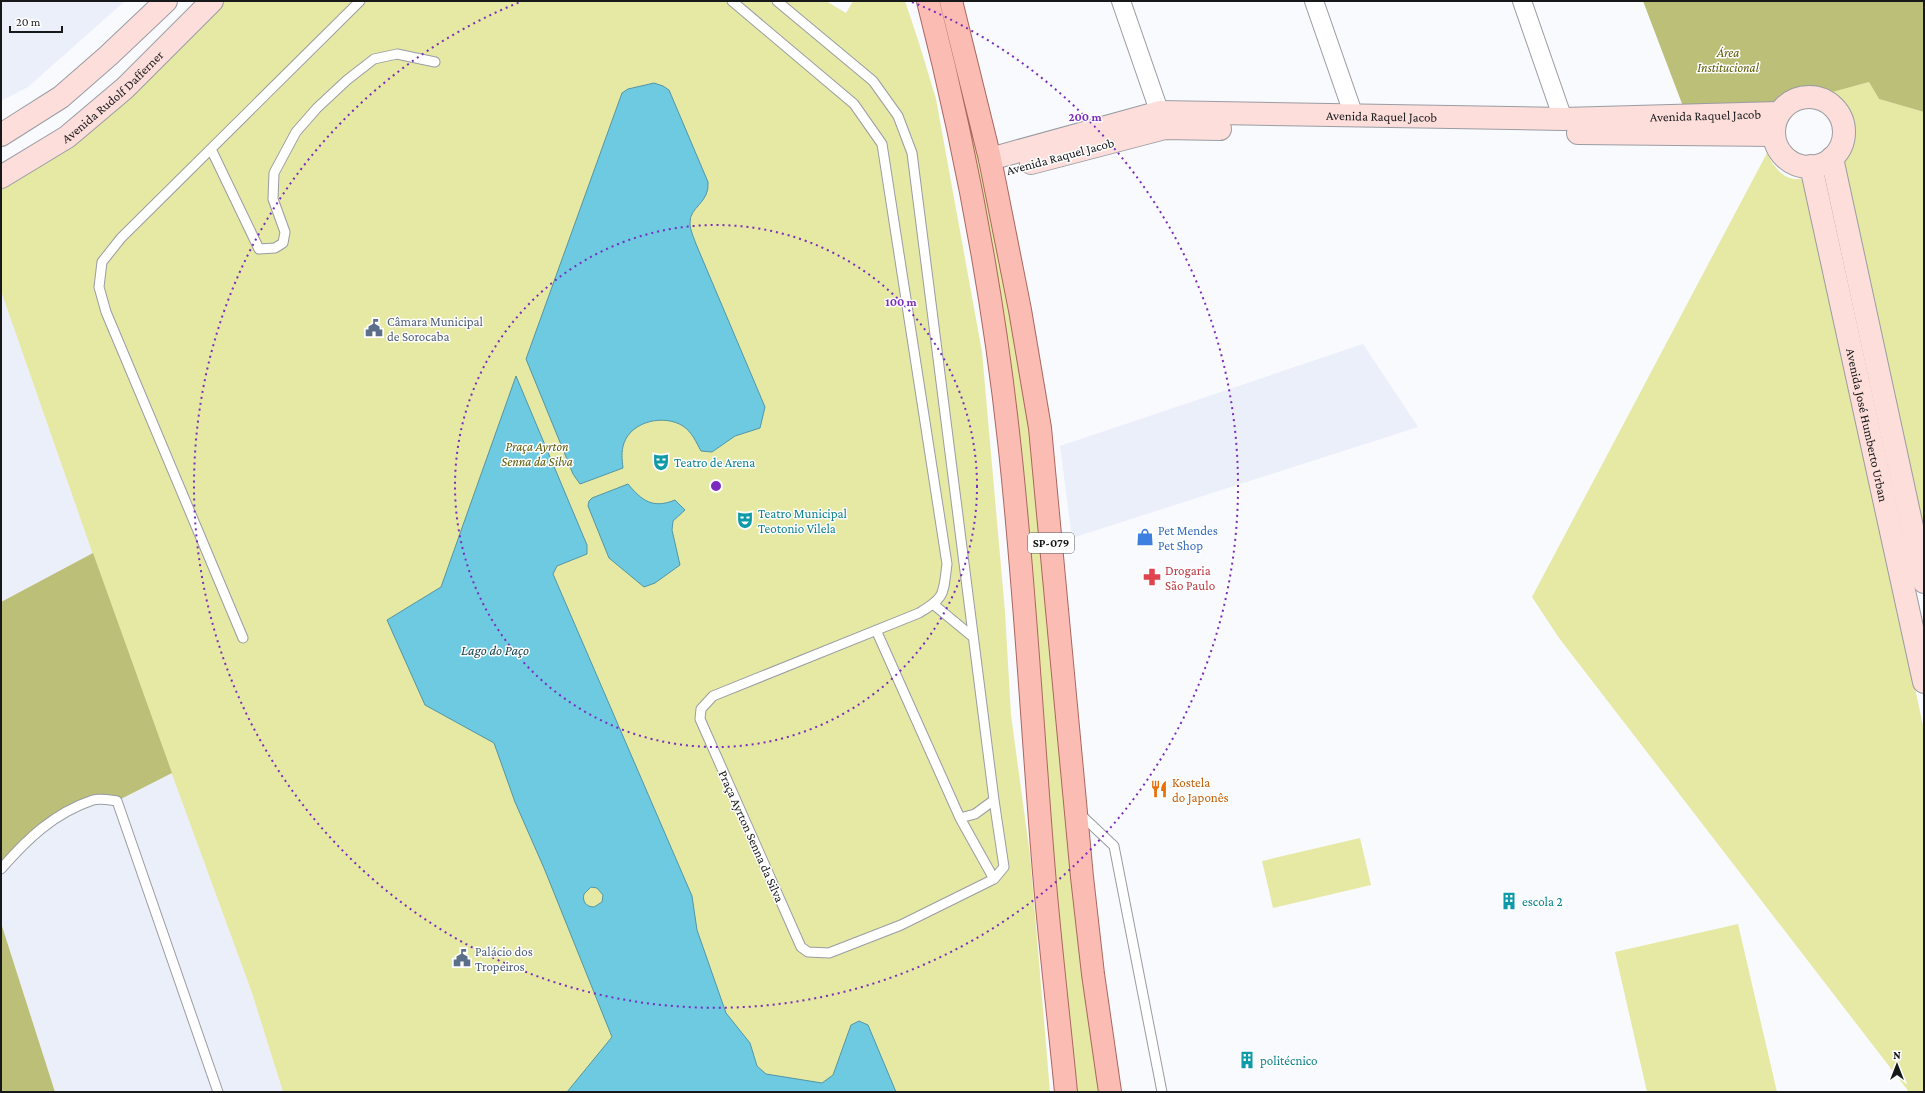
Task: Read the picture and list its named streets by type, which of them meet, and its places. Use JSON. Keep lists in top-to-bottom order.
{
  "streets": {
    "main road": ["SP-079"],
    "street": ["Avenida Rudolf Dafferner", "Avenida Raquel Jacob", "Avenida José Humberto Urban"],
    "lane": ["Praça Ayrton Senna da Silva"]
  },
  "crossings": [
    ["Avenida Raquel Jacob", "Avenida José Humberto Urban"],
    ["Avenida Raquel Jacob", "SP-079"]
  ],
  "water": ["Lago do Paço"],
  "parks": ["Área Institucional", "Praça Ayrton Senna da Silva"],
  "places": {
    "public building": ["Câmara Municipal de Sorocaba", "Palácio dos Tropeiros"],
    "theatre": ["Teatro de Arena", "Teatro Municipal Teotonio Vilela"],
    "shop": ["Pet Mendes Pet Shop"],
    "pharmacy": ["Drogaria São Paulo"],
    "restaurant": ["Kostela do Japonês"],
    "building": ["escola 2", "politécnico"]
  },
  "scale_bar": "20 m",
  "north": "top",
  "rings": ["200 m", "100 m"]
}
